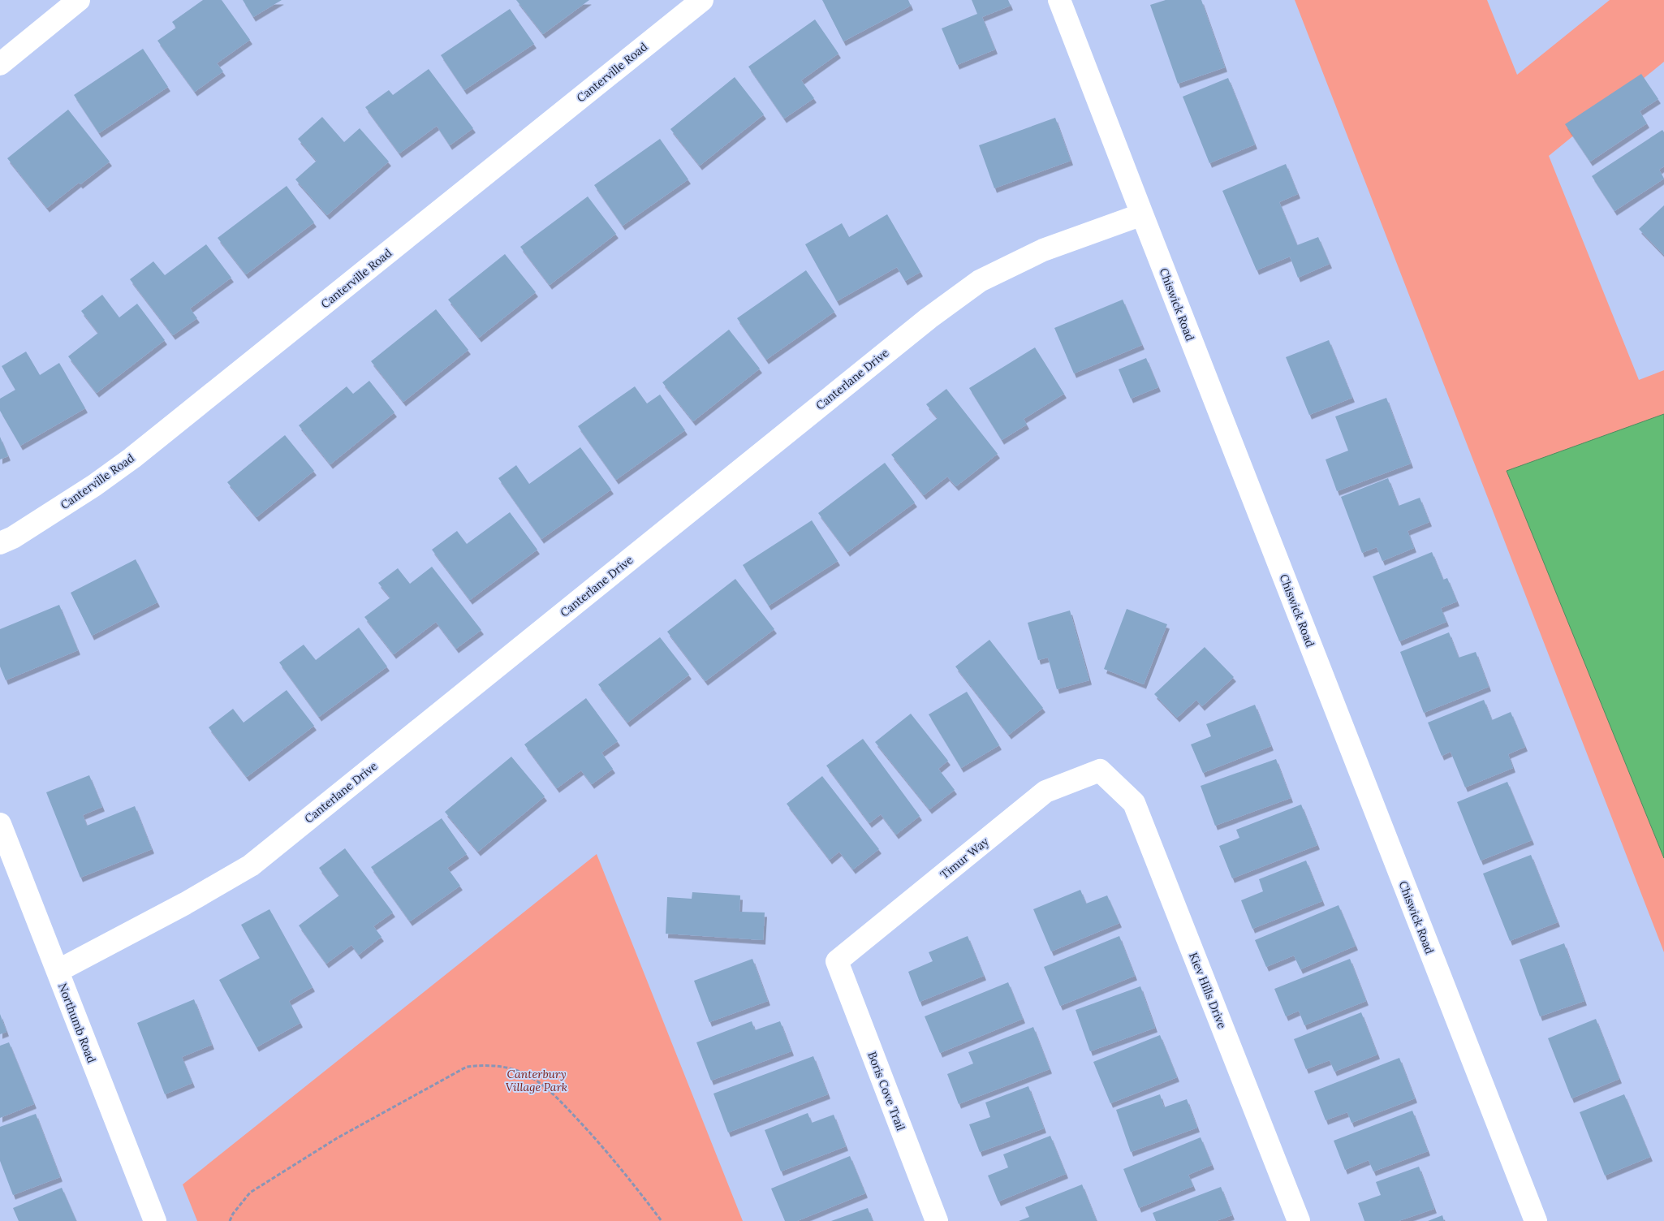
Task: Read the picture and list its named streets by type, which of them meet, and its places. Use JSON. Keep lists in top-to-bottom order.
{
  "streets": {
    "street": [
      "Canterville Road",
      "Chiswick Road",
      "Canterlane Drive",
      "Timur Way",
      "Kiev Hills Drive",
      "Northumb Road",
      "Boris Cove Trail"
    ]
  },
  "crossings": [
    ["Chiswick Road", "Canterlane Drive"],
    ["Canterlane Drive", "Northumb Road"],
    ["Timur Way", "Kiev Hills Drive"],
    ["Timur Way", "Boris Cove Trail"]
  ],
  "parks": ["Canterbury Village Park"]
}
